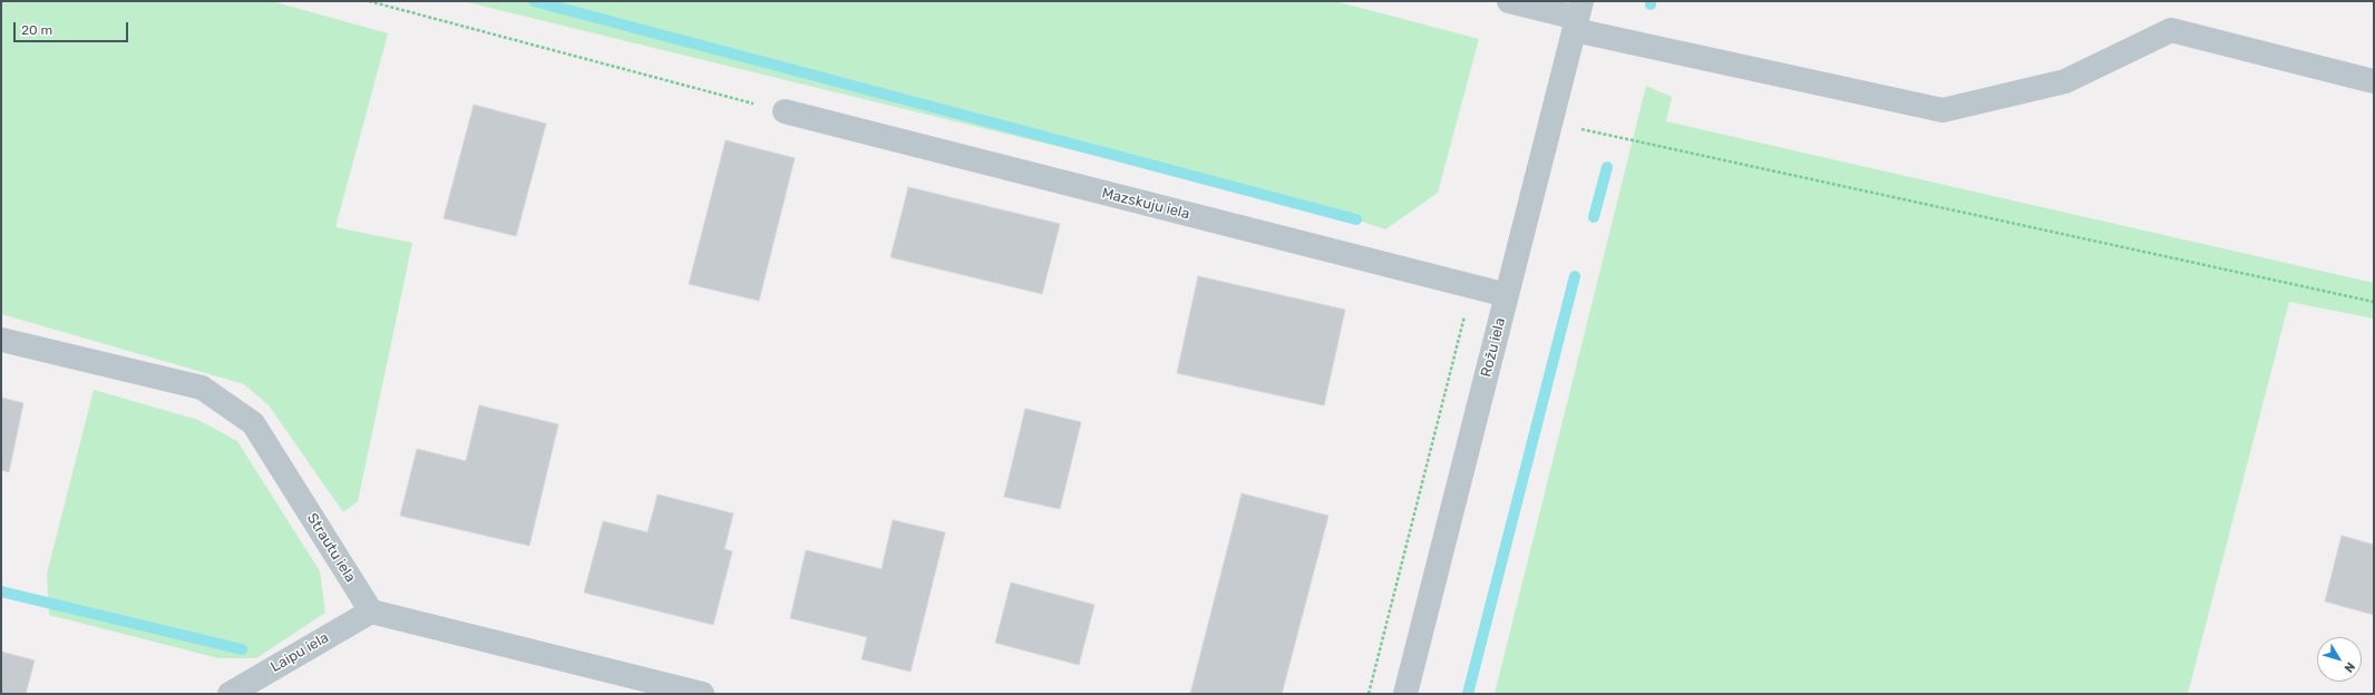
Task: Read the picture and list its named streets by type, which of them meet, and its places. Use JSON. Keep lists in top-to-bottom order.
{
  "streets": {
    "street": [
      "Mazskuju iela",
      "Rožu iela",
      "Strautu iela",
      "Laipu iela"
    ]
  },
  "crossings": [
    ["Mazskuju iela", "Rožu iela"],
    ["Strautu iela", "Laipu iela"]
  ],
  "scale_bar": "20 m",
  "north": "bottom right"
}
